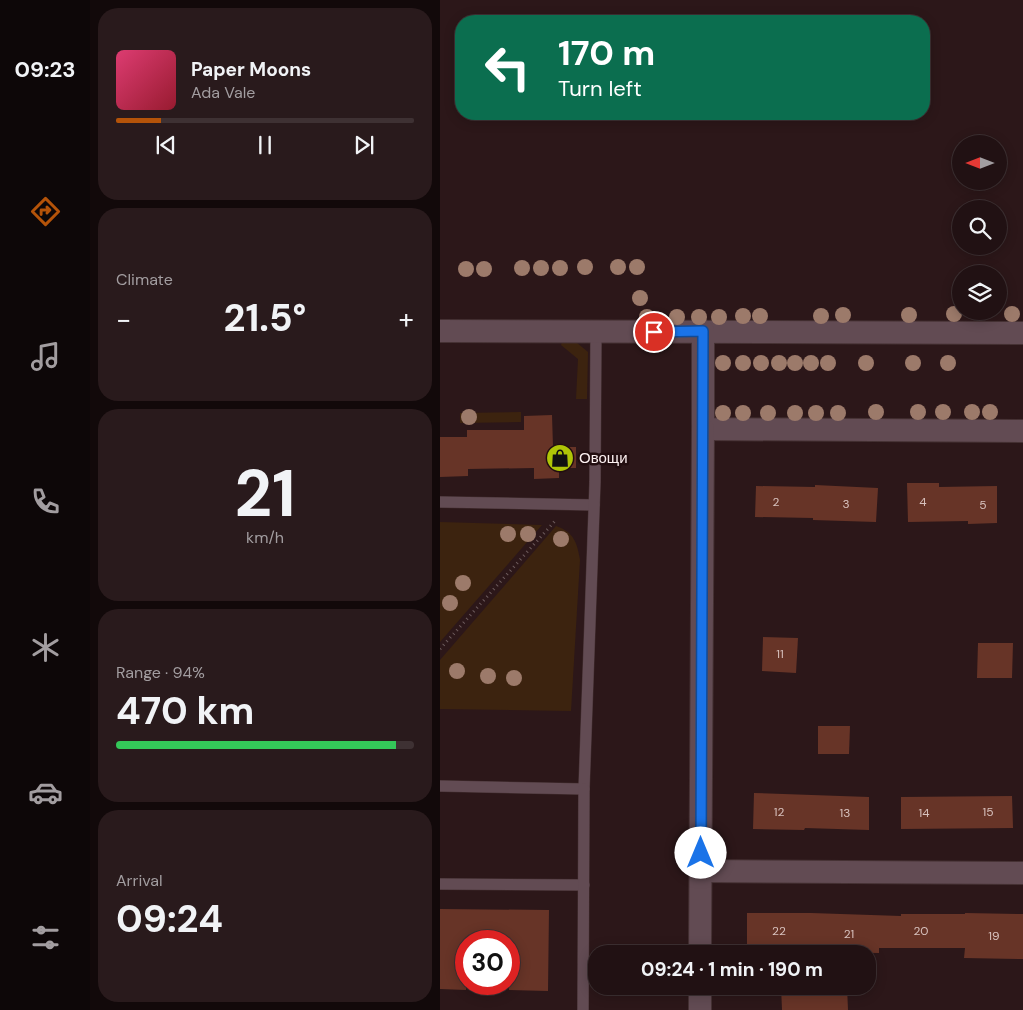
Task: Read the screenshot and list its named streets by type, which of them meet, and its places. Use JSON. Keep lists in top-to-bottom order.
{
  "places": {
    "shop": ["Овощи"]
  },
  "house_numbers": [
    "2",
    "4",
    "3",
    "5",
    "11",
    "12",
    "15",
    "13",
    "14",
    "22",
    "20",
    "21",
    "19"
  ],
  "north": "left",
  "page": {
    "tabs": "09:23",
    "turn": ["170 m", "Turn left"],
    "song": ["Paper Moons", "Ada Vale"],
    "tile": [
      "Climate",
      ["21", "km/h"],
      ["Range · 94%", "470 km"],
      ["Arrival", "09:24"]
    ],
    "heat": ["−", "21.5°", "+"],
    "limit": "30",
    "trip": "09:24 · 1 min · 190 m"
  }
}
